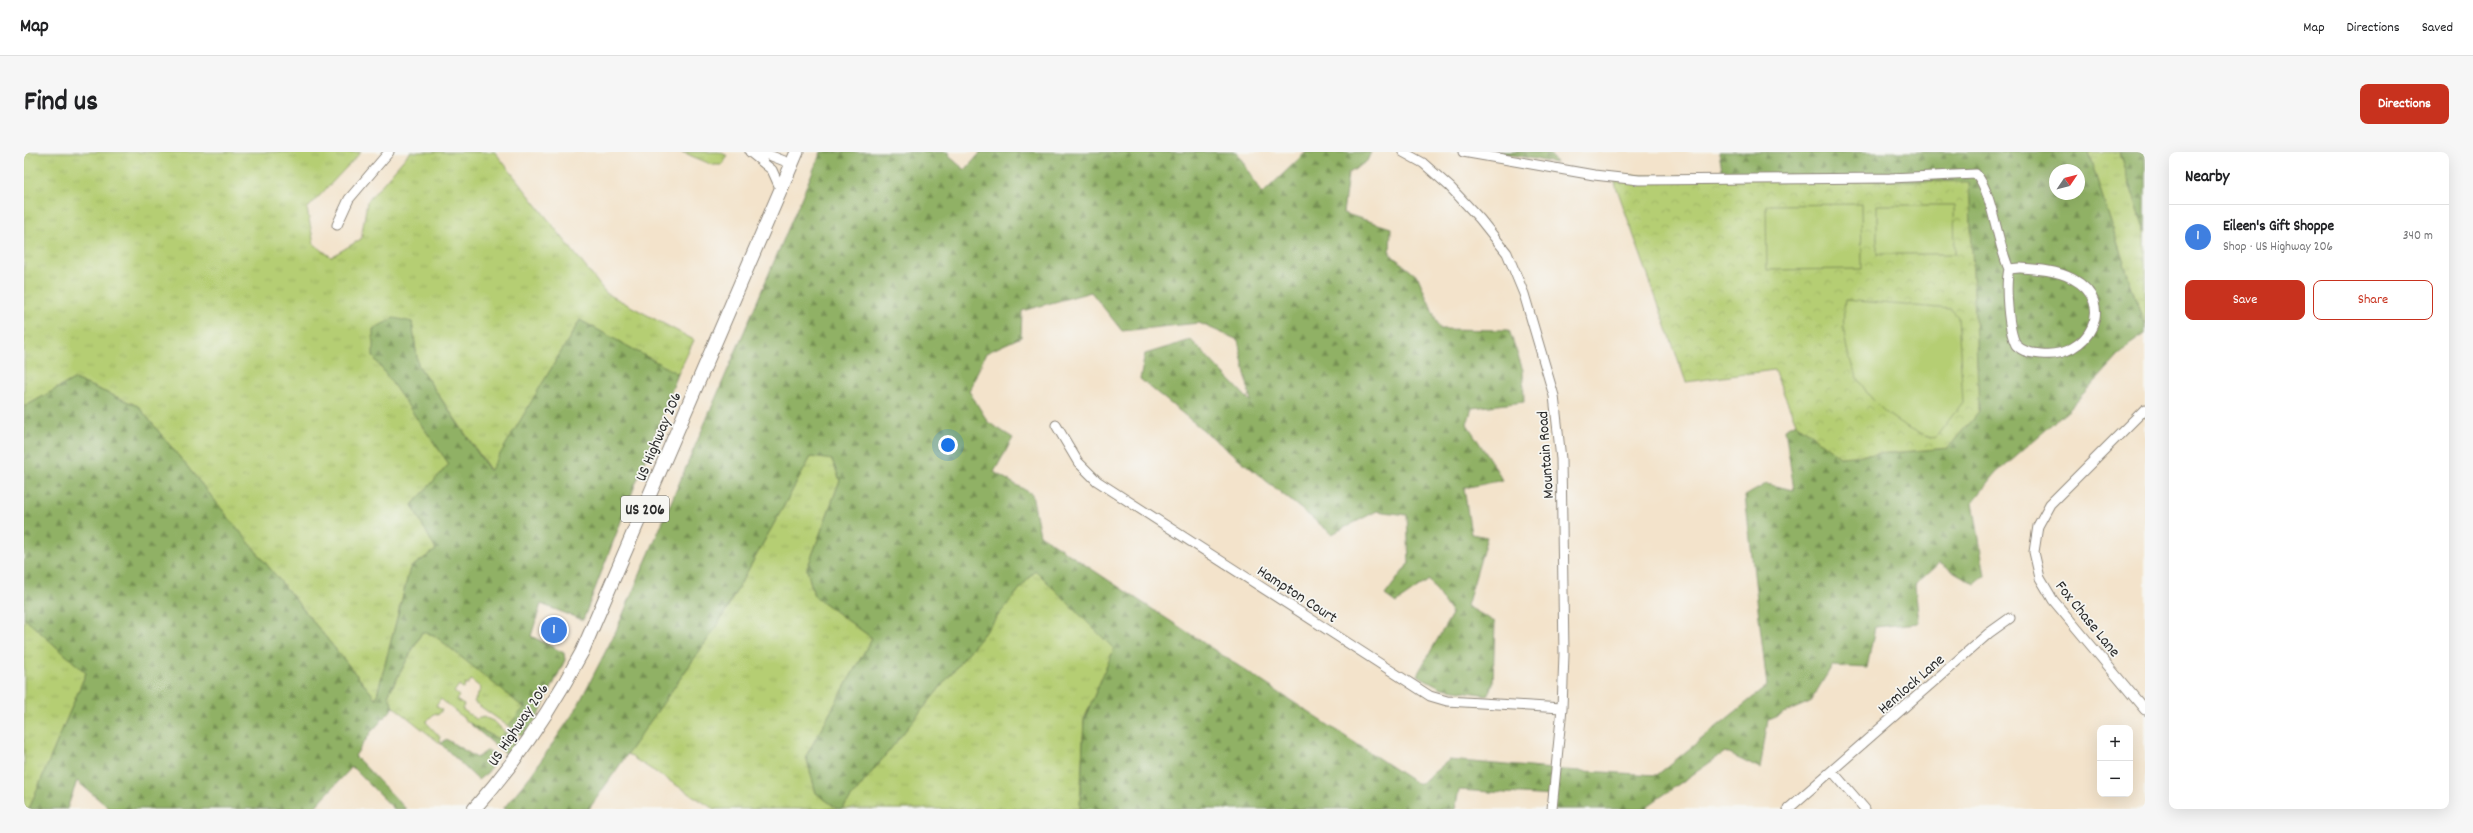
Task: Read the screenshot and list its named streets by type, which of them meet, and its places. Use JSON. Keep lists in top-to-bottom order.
{
  "streets": {
    "highway": ["US Highway 206", "US 206"],
    "street": [
      "Mountain Road",
      "Hampton Court",
      "Fox Chase Lane",
      "Hemlock Lane"
    ]
  },
  "crossings": [
    ["US Highway 206", "US 206"],
    ["Mountain Road", "Hampton Court"]
  ],
  "north": "top right",
  "page": {
    "header": "Map",
    "nav": ["Map", "Directions", "Saved"],
    "title": "Find us",
    "buttons": [
      "Directions",
      ["Save", "Share"]
    ],
    "heading": "Nearby",
    "list": [
      {
        "mark": "1",
        "name": "Eileen's Gift Shoppe",
        "note": "Shop · US Highway 206",
        "value": "340 m"
      }
    ],
    "pins": "1",
    "map_buttons": ["+", "−"]
  }
}
